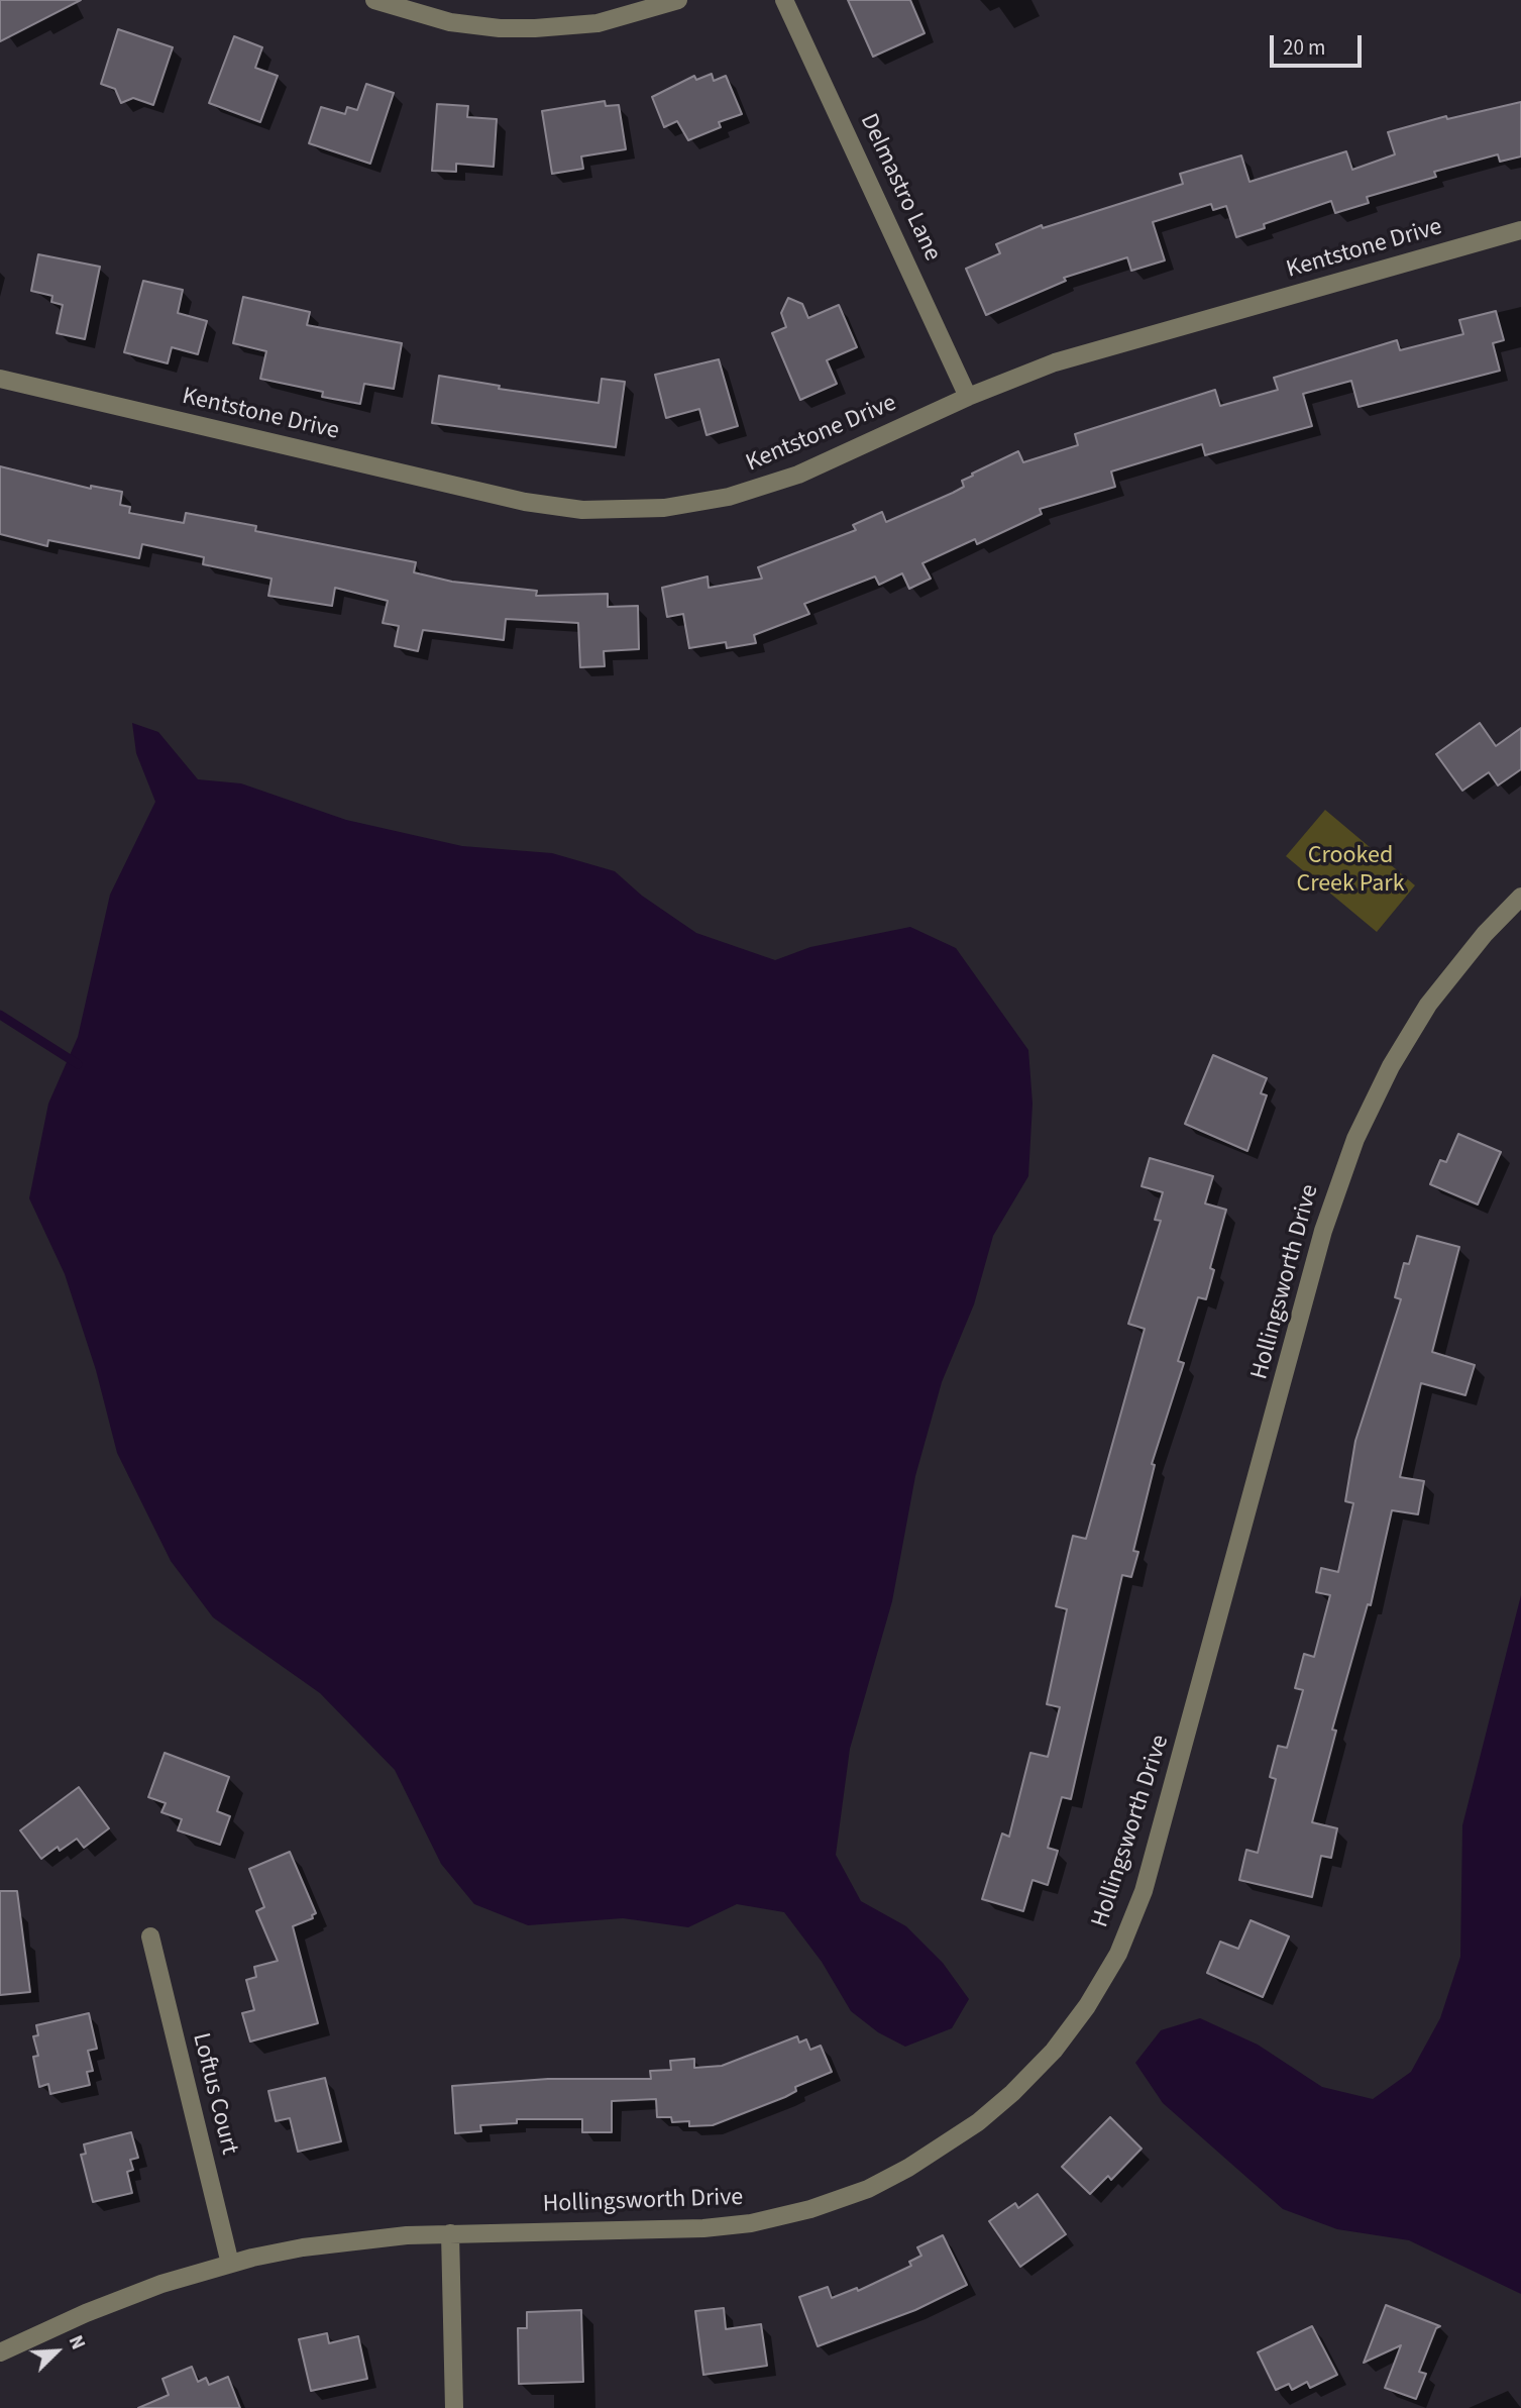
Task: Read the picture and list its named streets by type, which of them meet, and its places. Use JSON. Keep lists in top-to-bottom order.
{
  "streets": {
    "street": [
      "Delmastro Lane",
      "Kentstone Drive",
      "Hollingsworth Drive",
      "Loftus Court"
    ]
  },
  "crossings": [
    ["Delmastro Lane", "Kentstone Drive"],
    ["Hollingsworth Drive", "Loftus Court"]
  ],
  "parks": ["Crooked Creek Park"],
  "scale_bar": "20 m",
  "north": "top right"
}
